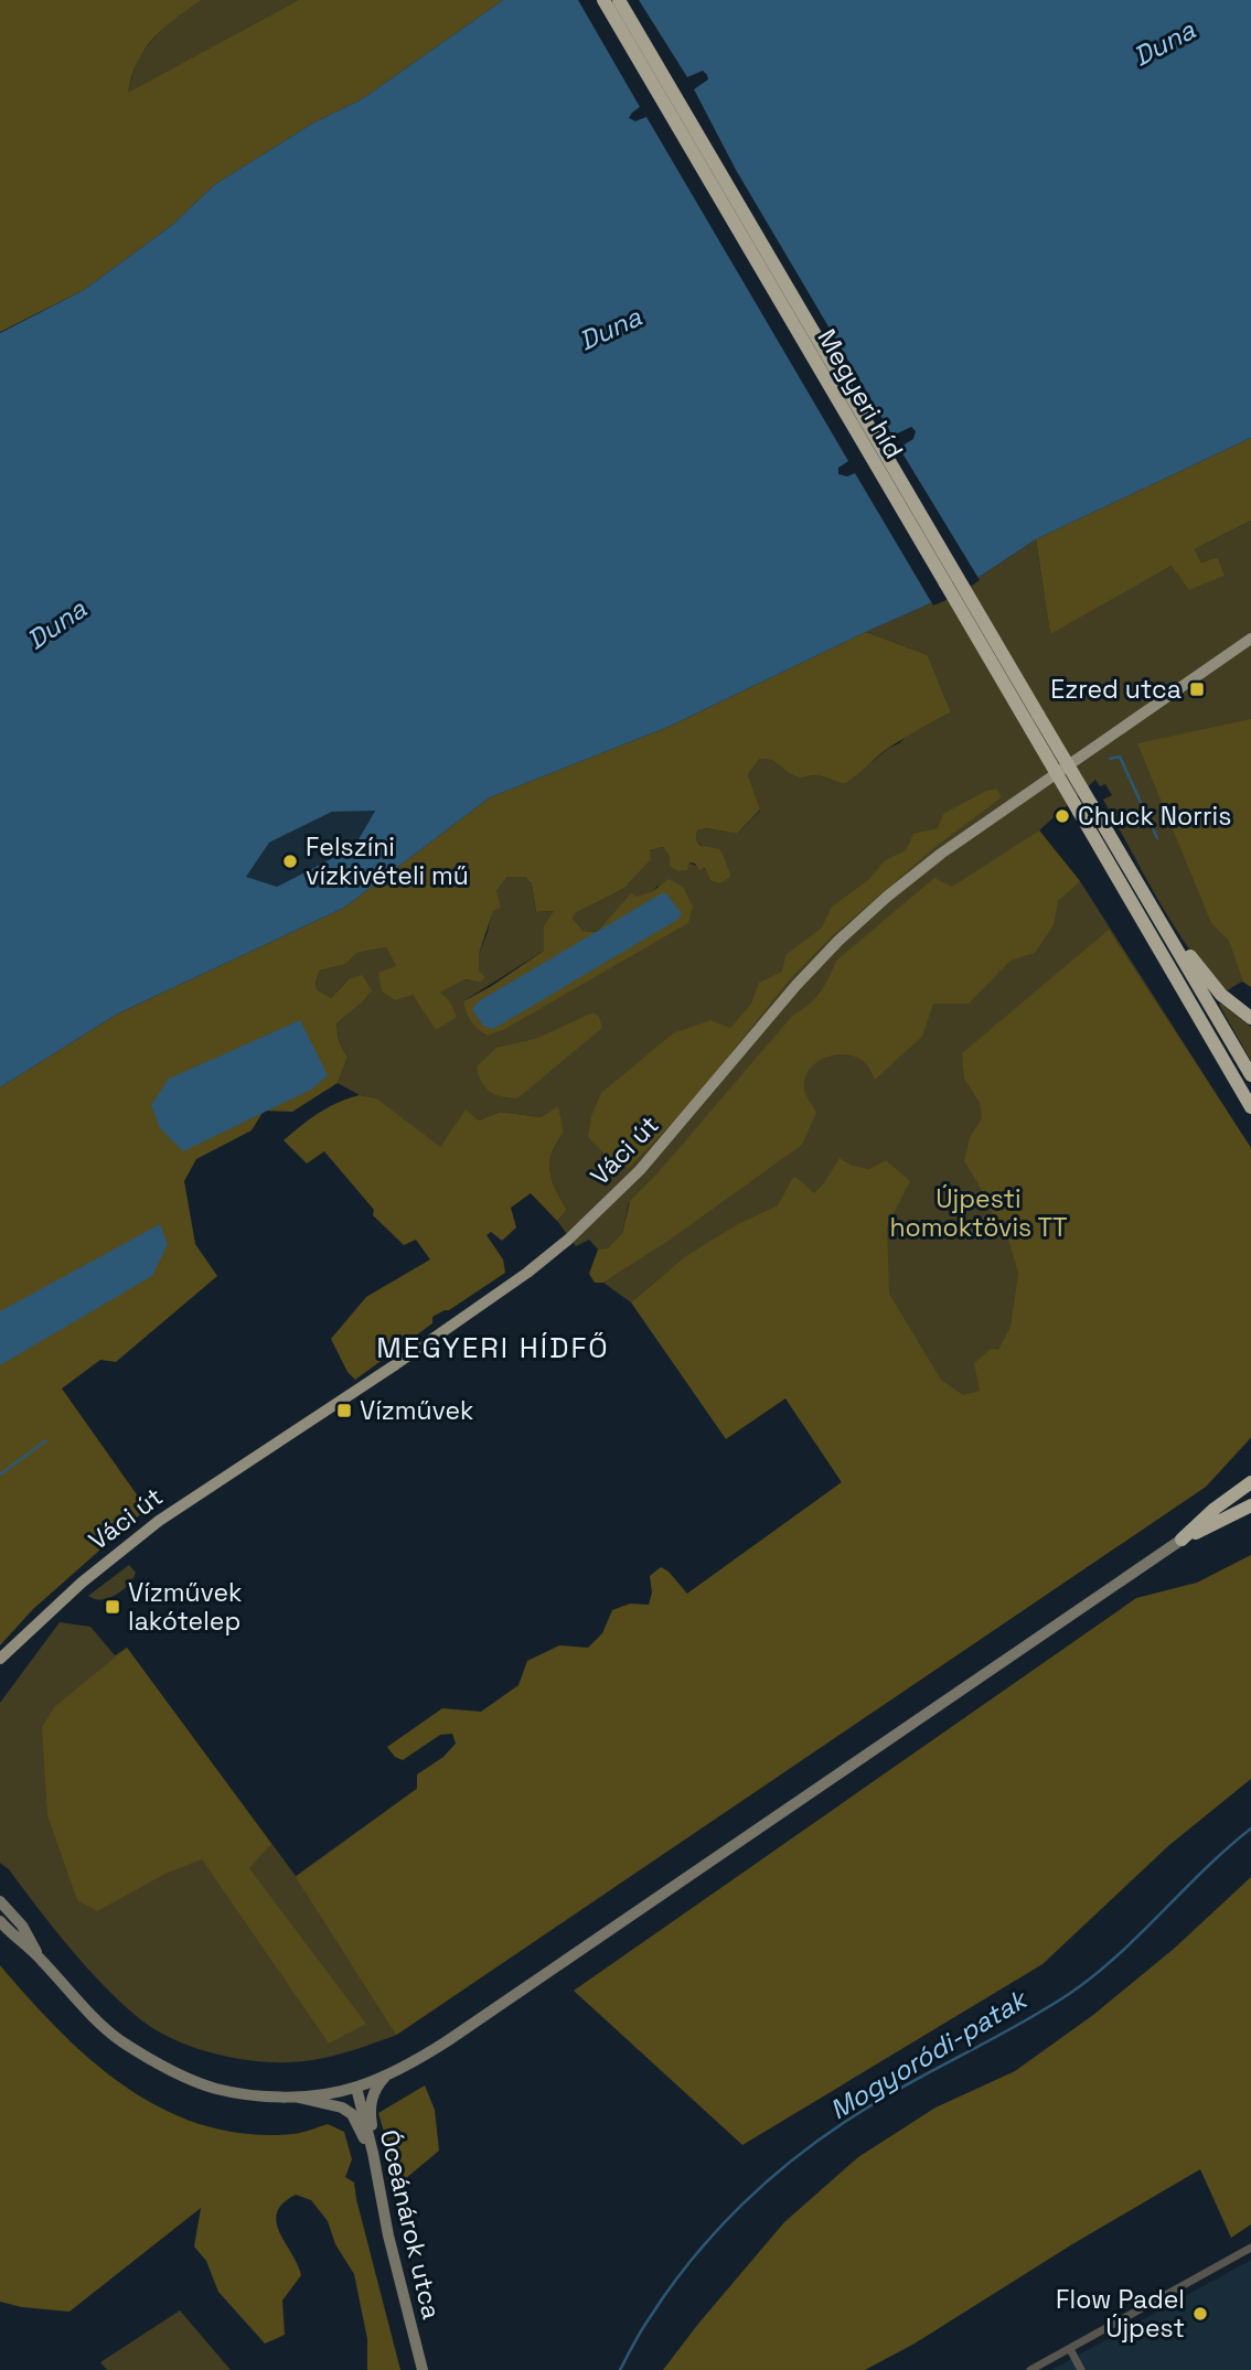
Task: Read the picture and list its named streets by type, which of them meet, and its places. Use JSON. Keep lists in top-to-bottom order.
{
  "streets": {
    "highway": ["Megyeri híd"],
    "main road": ["Váci út", "Óceánárok utca"]
  },
  "districts": ["MEGYERI HÍDFŐ"],
  "water": ["Duna", "Mogyoródi-patak"],
  "parks": ["Újpesti homoktövis TT"],
  "places": {
    "transit": ["Ezred utca", "Vízművek", "Vízművek lakótelep"],
    "other": ["Chuck Norris", "Felszíni vízkivételi mű", "Flow Padel Újpest"]
  }
}
